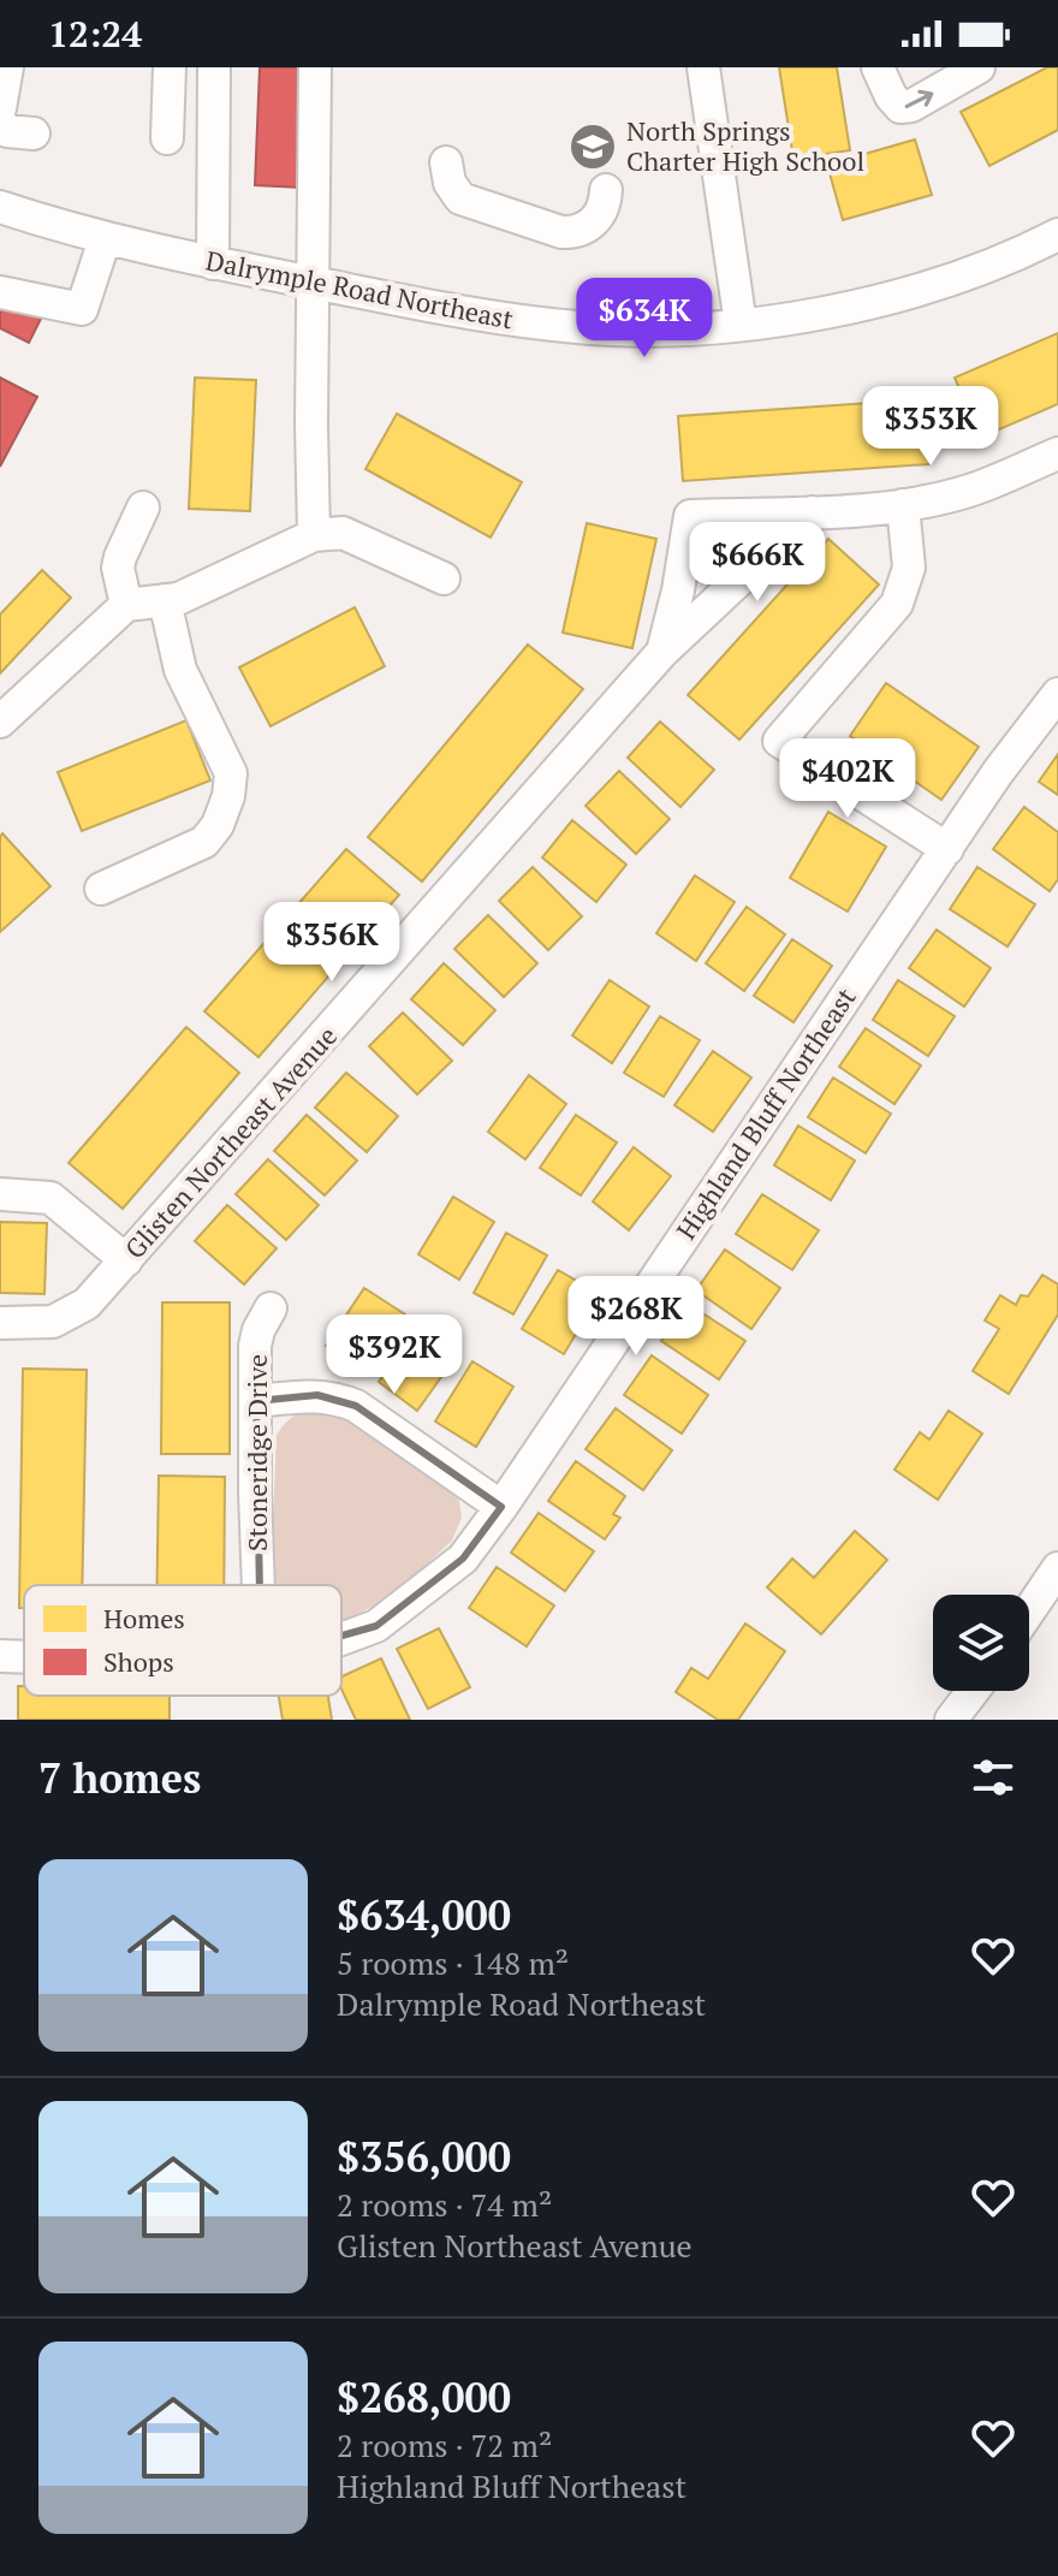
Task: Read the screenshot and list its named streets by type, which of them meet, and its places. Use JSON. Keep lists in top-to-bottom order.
{
  "streets": {
    "street": [
      "Dalrymple Road Northeast",
      "Highland Bluff Northeast",
      "Glisten Northeast Avenue",
      "Stoneridge Drive"
    ]
  },
  "places": {
    "school or university": ["North Springs Charter High School"]
  },
  "legend": ["Homes", "Shops"],
  "page": {
    "status": "12:24",
    "price": [
      "$634K",
      "$353K",
      "$666K",
      "$402K",
      "$356K",
      "$268K",
      "$392K"
    ],
    "heading": "7 homes",
    "list": [
      {
        "name": "$634,000",
        "note": "5 rooms · 148 m² · Dalrymple Road Northeast"
      },
      {
        "name": "$356,000",
        "note": "2 rooms · 74 m² · Glisten Northeast Avenue"
      },
      {
        "name": "$268,000",
        "note": "2 rooms · 72 m² · Highland Bluff Northeast"
      }
    ]
  }
}
